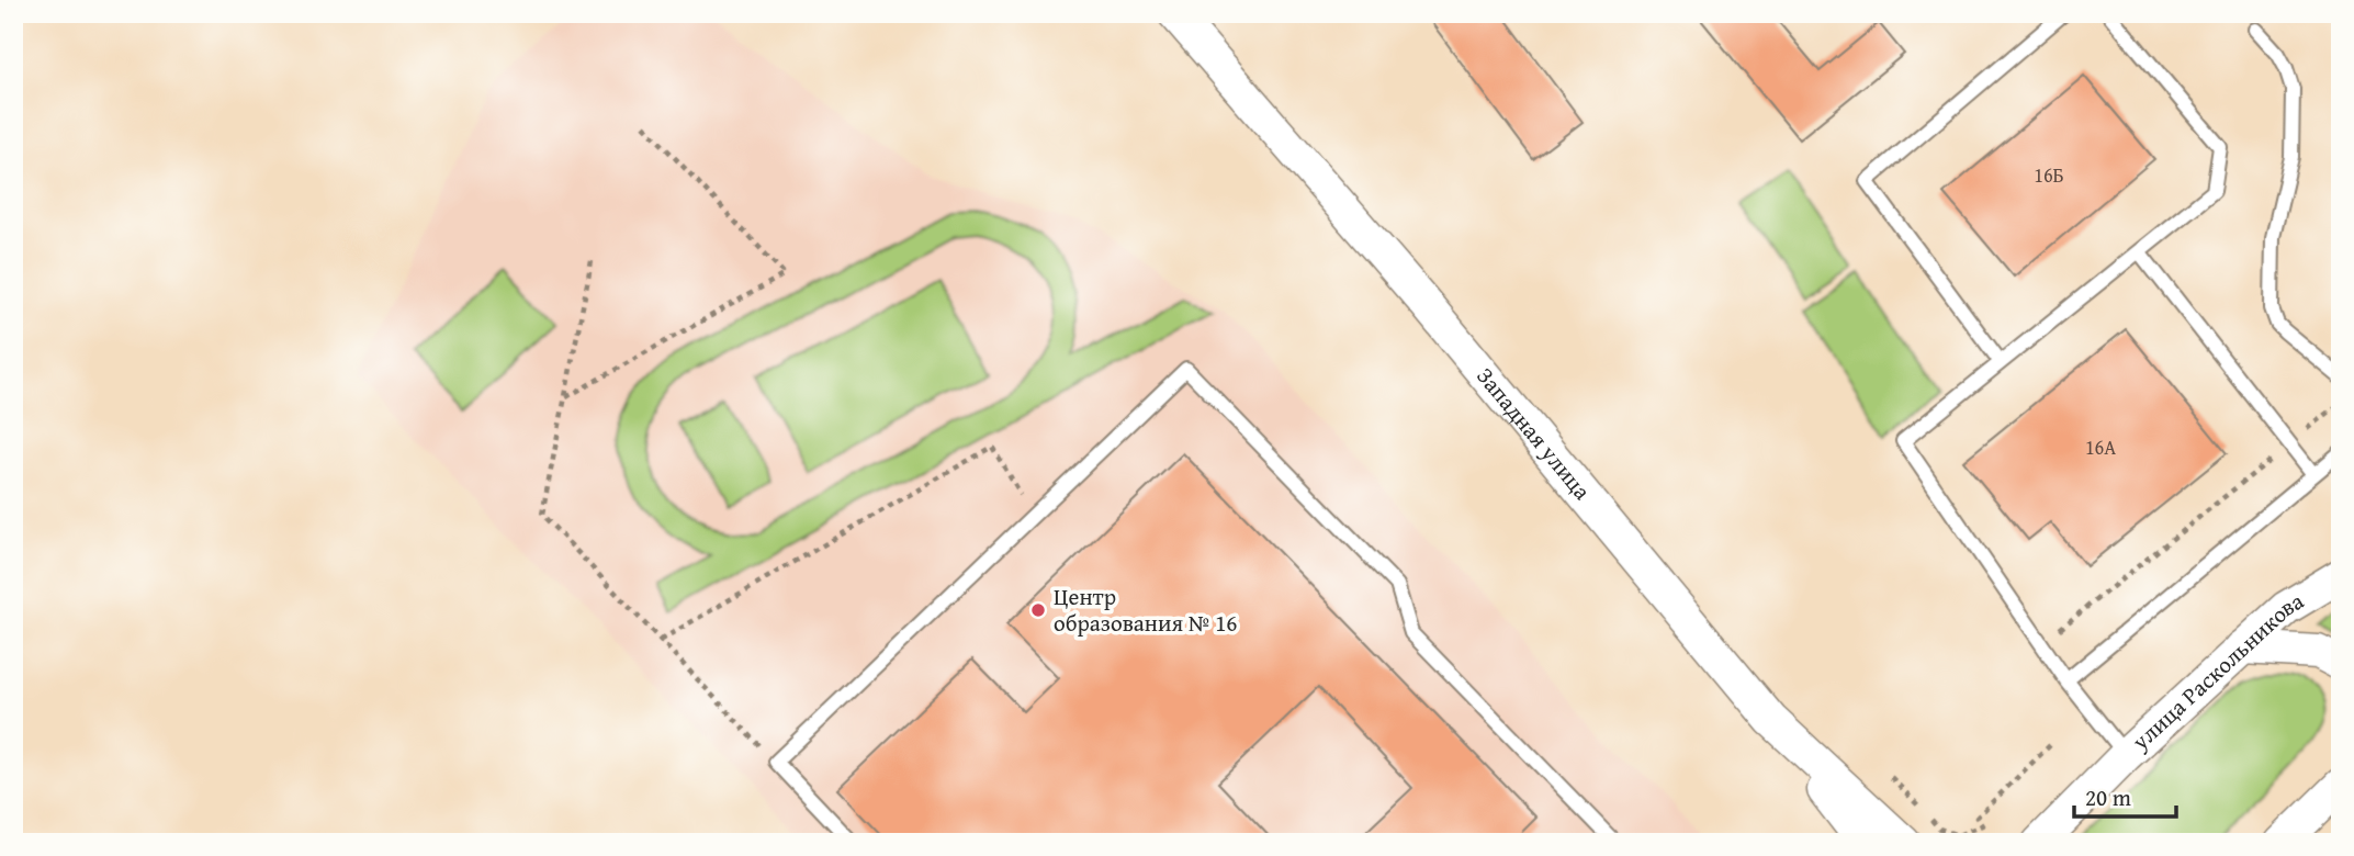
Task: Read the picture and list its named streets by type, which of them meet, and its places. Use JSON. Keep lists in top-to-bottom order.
{
  "streets": {
    "street": ["Западная улица", "улица Раскольникова"]
  },
  "places": ["Центр образования № 16"],
  "house_numbers": ["16Б", "16А"],
  "scale_bar": "20 m"
}
